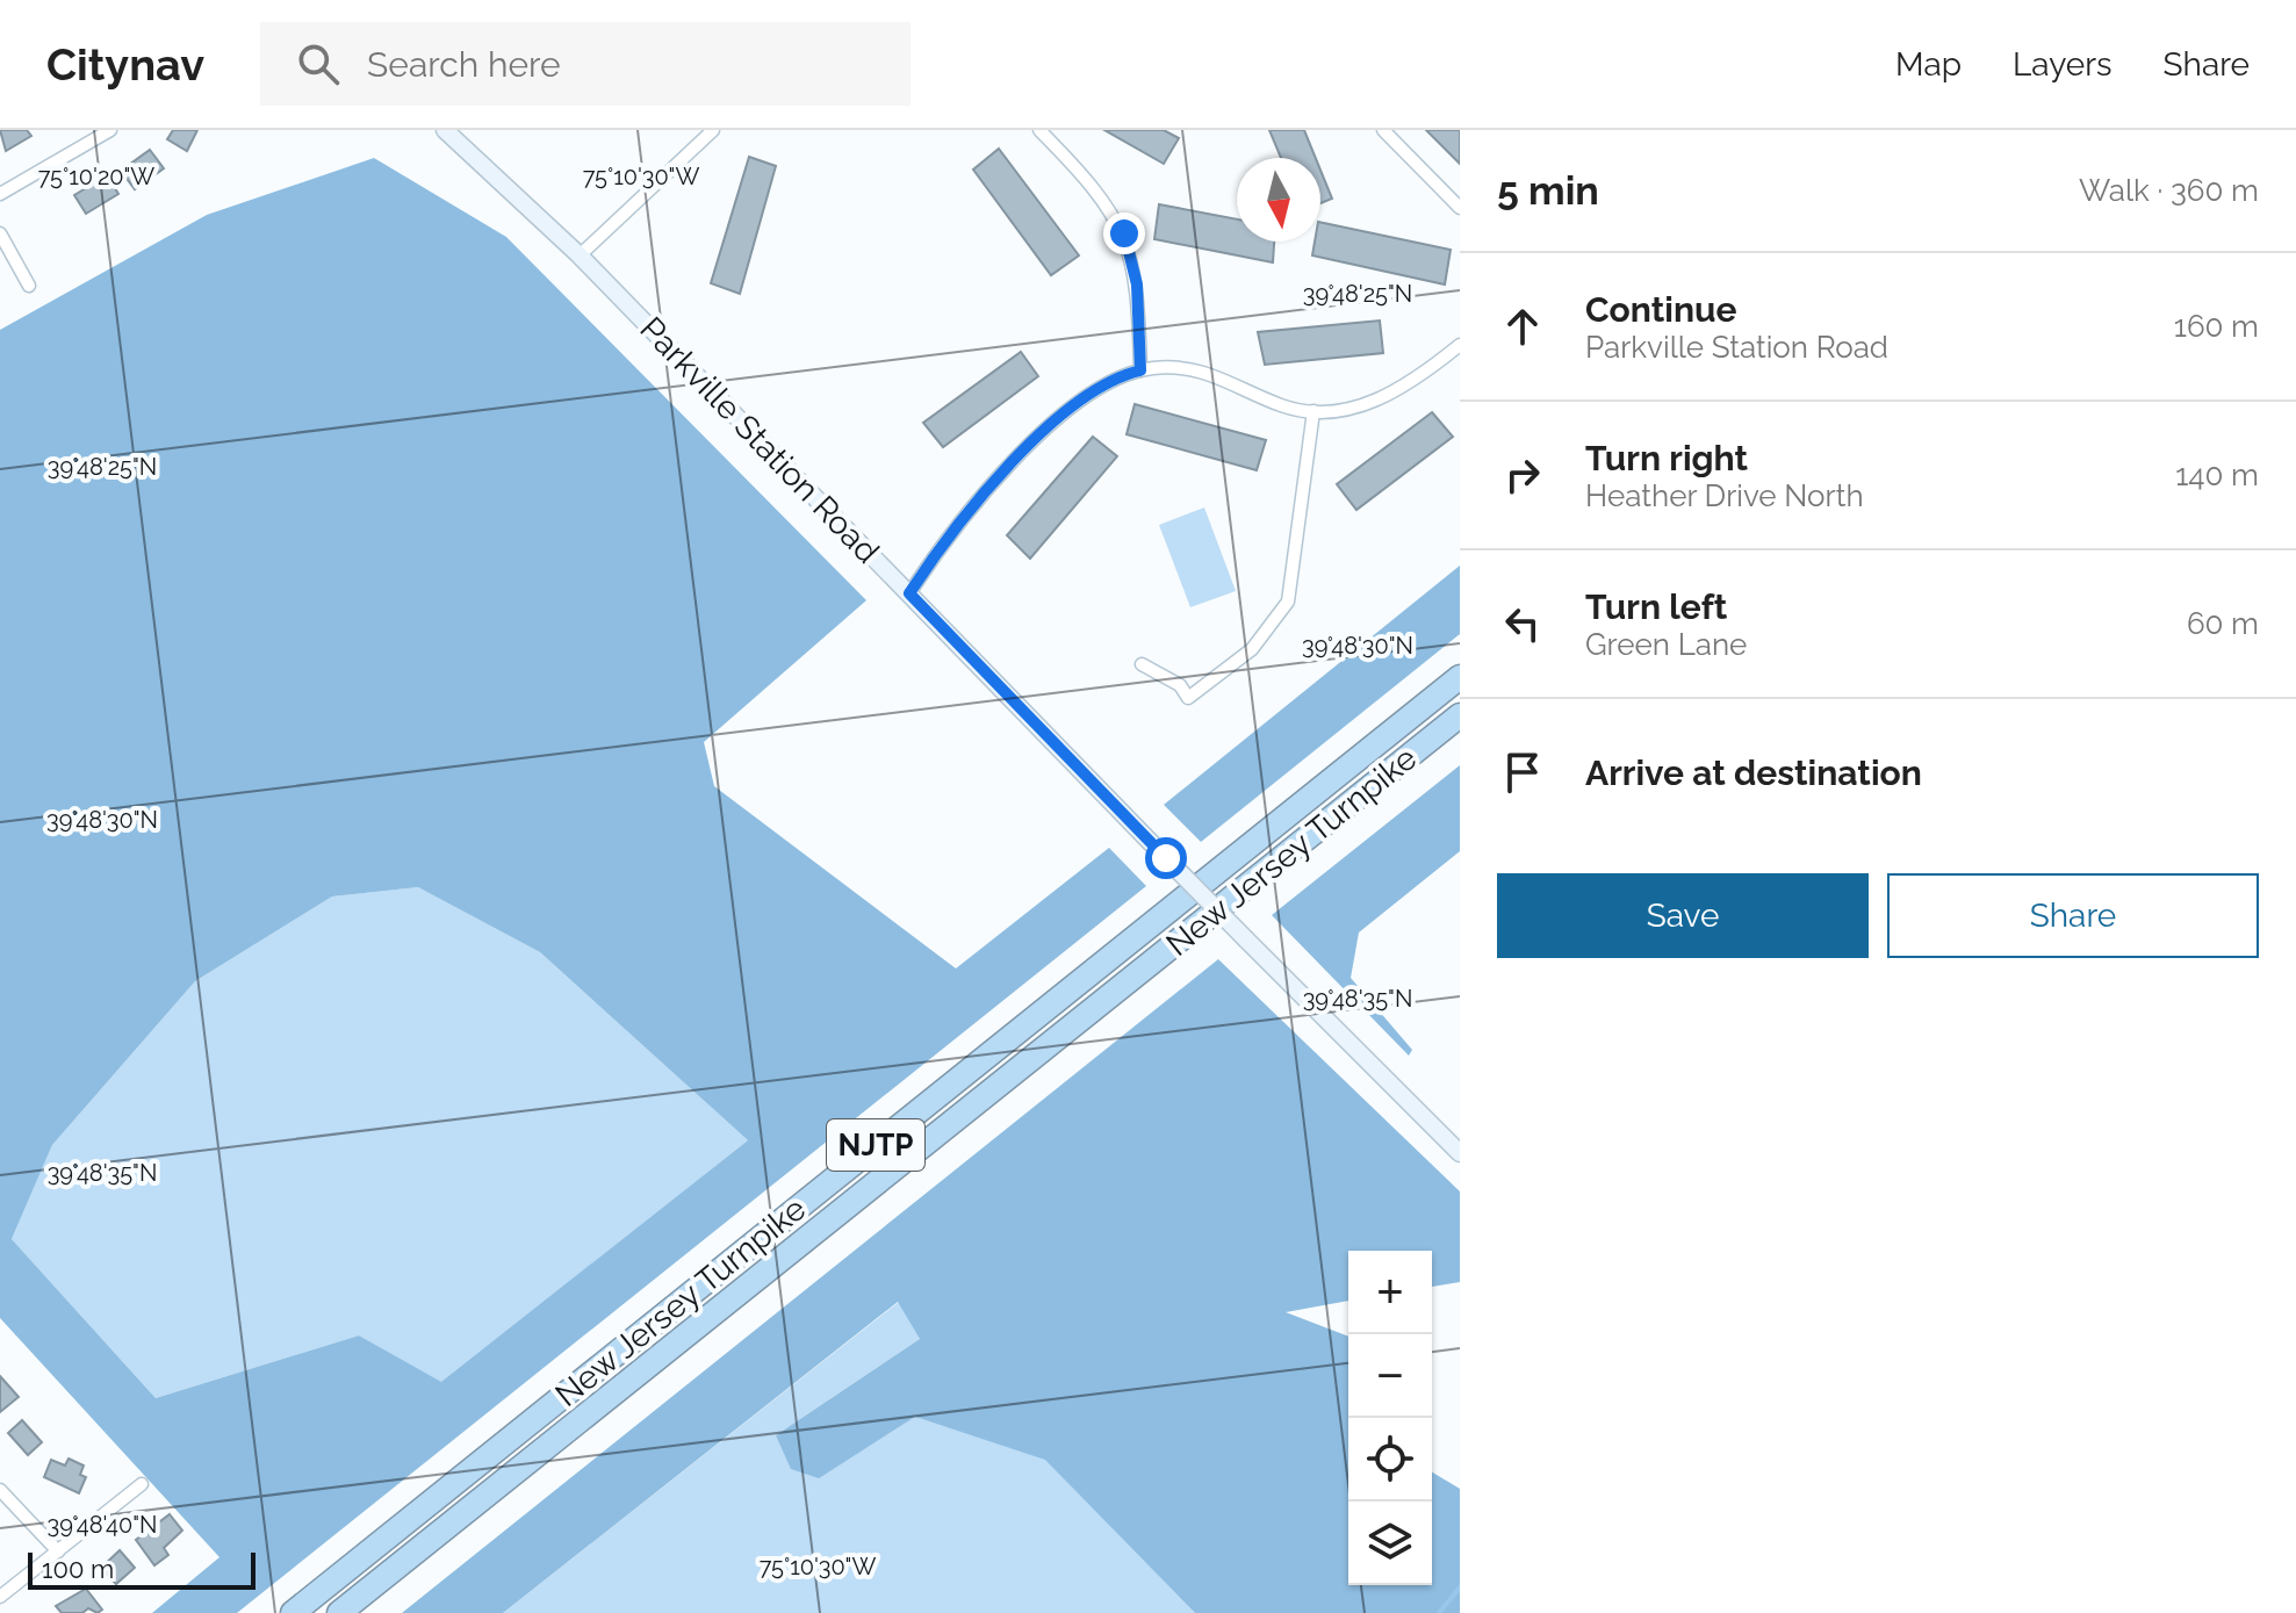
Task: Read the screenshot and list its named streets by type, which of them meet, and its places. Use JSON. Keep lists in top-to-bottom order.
{
  "streets": {
    "highway": ["New Jersey Turnpike", "NJTP"],
    "main road": ["Parkville Station Road"]
  },
  "scale_bar": "100 m",
  "north": "bottom",
  "page": {
    "header": "Citynav",
    "search": "Search here",
    "nav": ["Map", "Layers", "Share"],
    "heading": ["5 min", "Walk · 360 m"],
    "list": [
      ["Continue", "Parkville Station Road", "160 m"],
      ["Turn right", "Heather Drive North", "140 m"],
      ["Turn left", "Green Lane", "60 m"],
      "Arrive at destination"
    ],
    "buttons": ["Save", "Share"],
    "map_buttons": ["+", "−"],
    "scale": "100 m"
  },
  "coordinates": [
    "75°10'20\"W",
    "75°10'30\"W",
    "39°48'25\"N",
    "39°48'30\"N",
    "39°48'35\"N",
    "39°48'40\"N"
  ]
}
